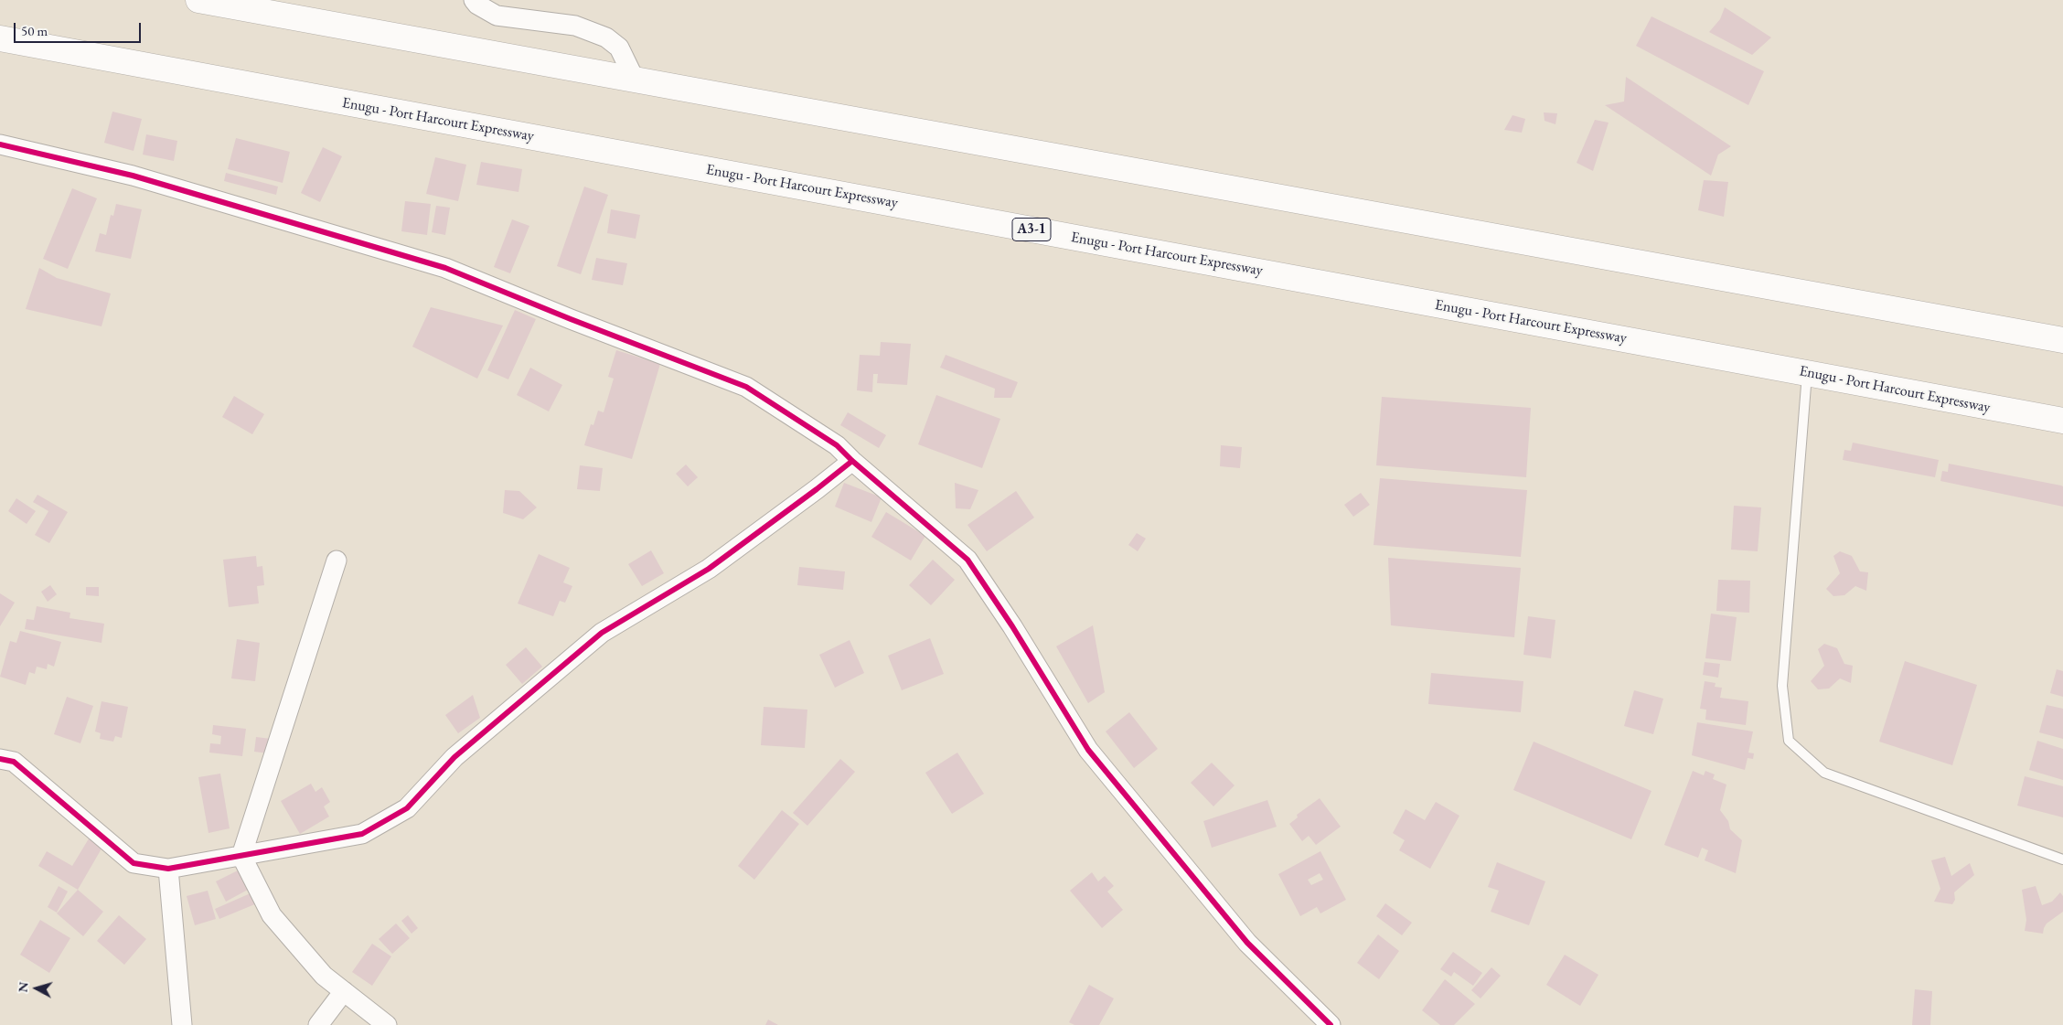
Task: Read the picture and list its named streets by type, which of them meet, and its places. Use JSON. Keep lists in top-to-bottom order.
{
  "streets": {
    "highway": ["Enugu - Port Harcourt Expressway", "A3-1"]
  },
  "scale_bar": "50 m",
  "north": "left"
}
